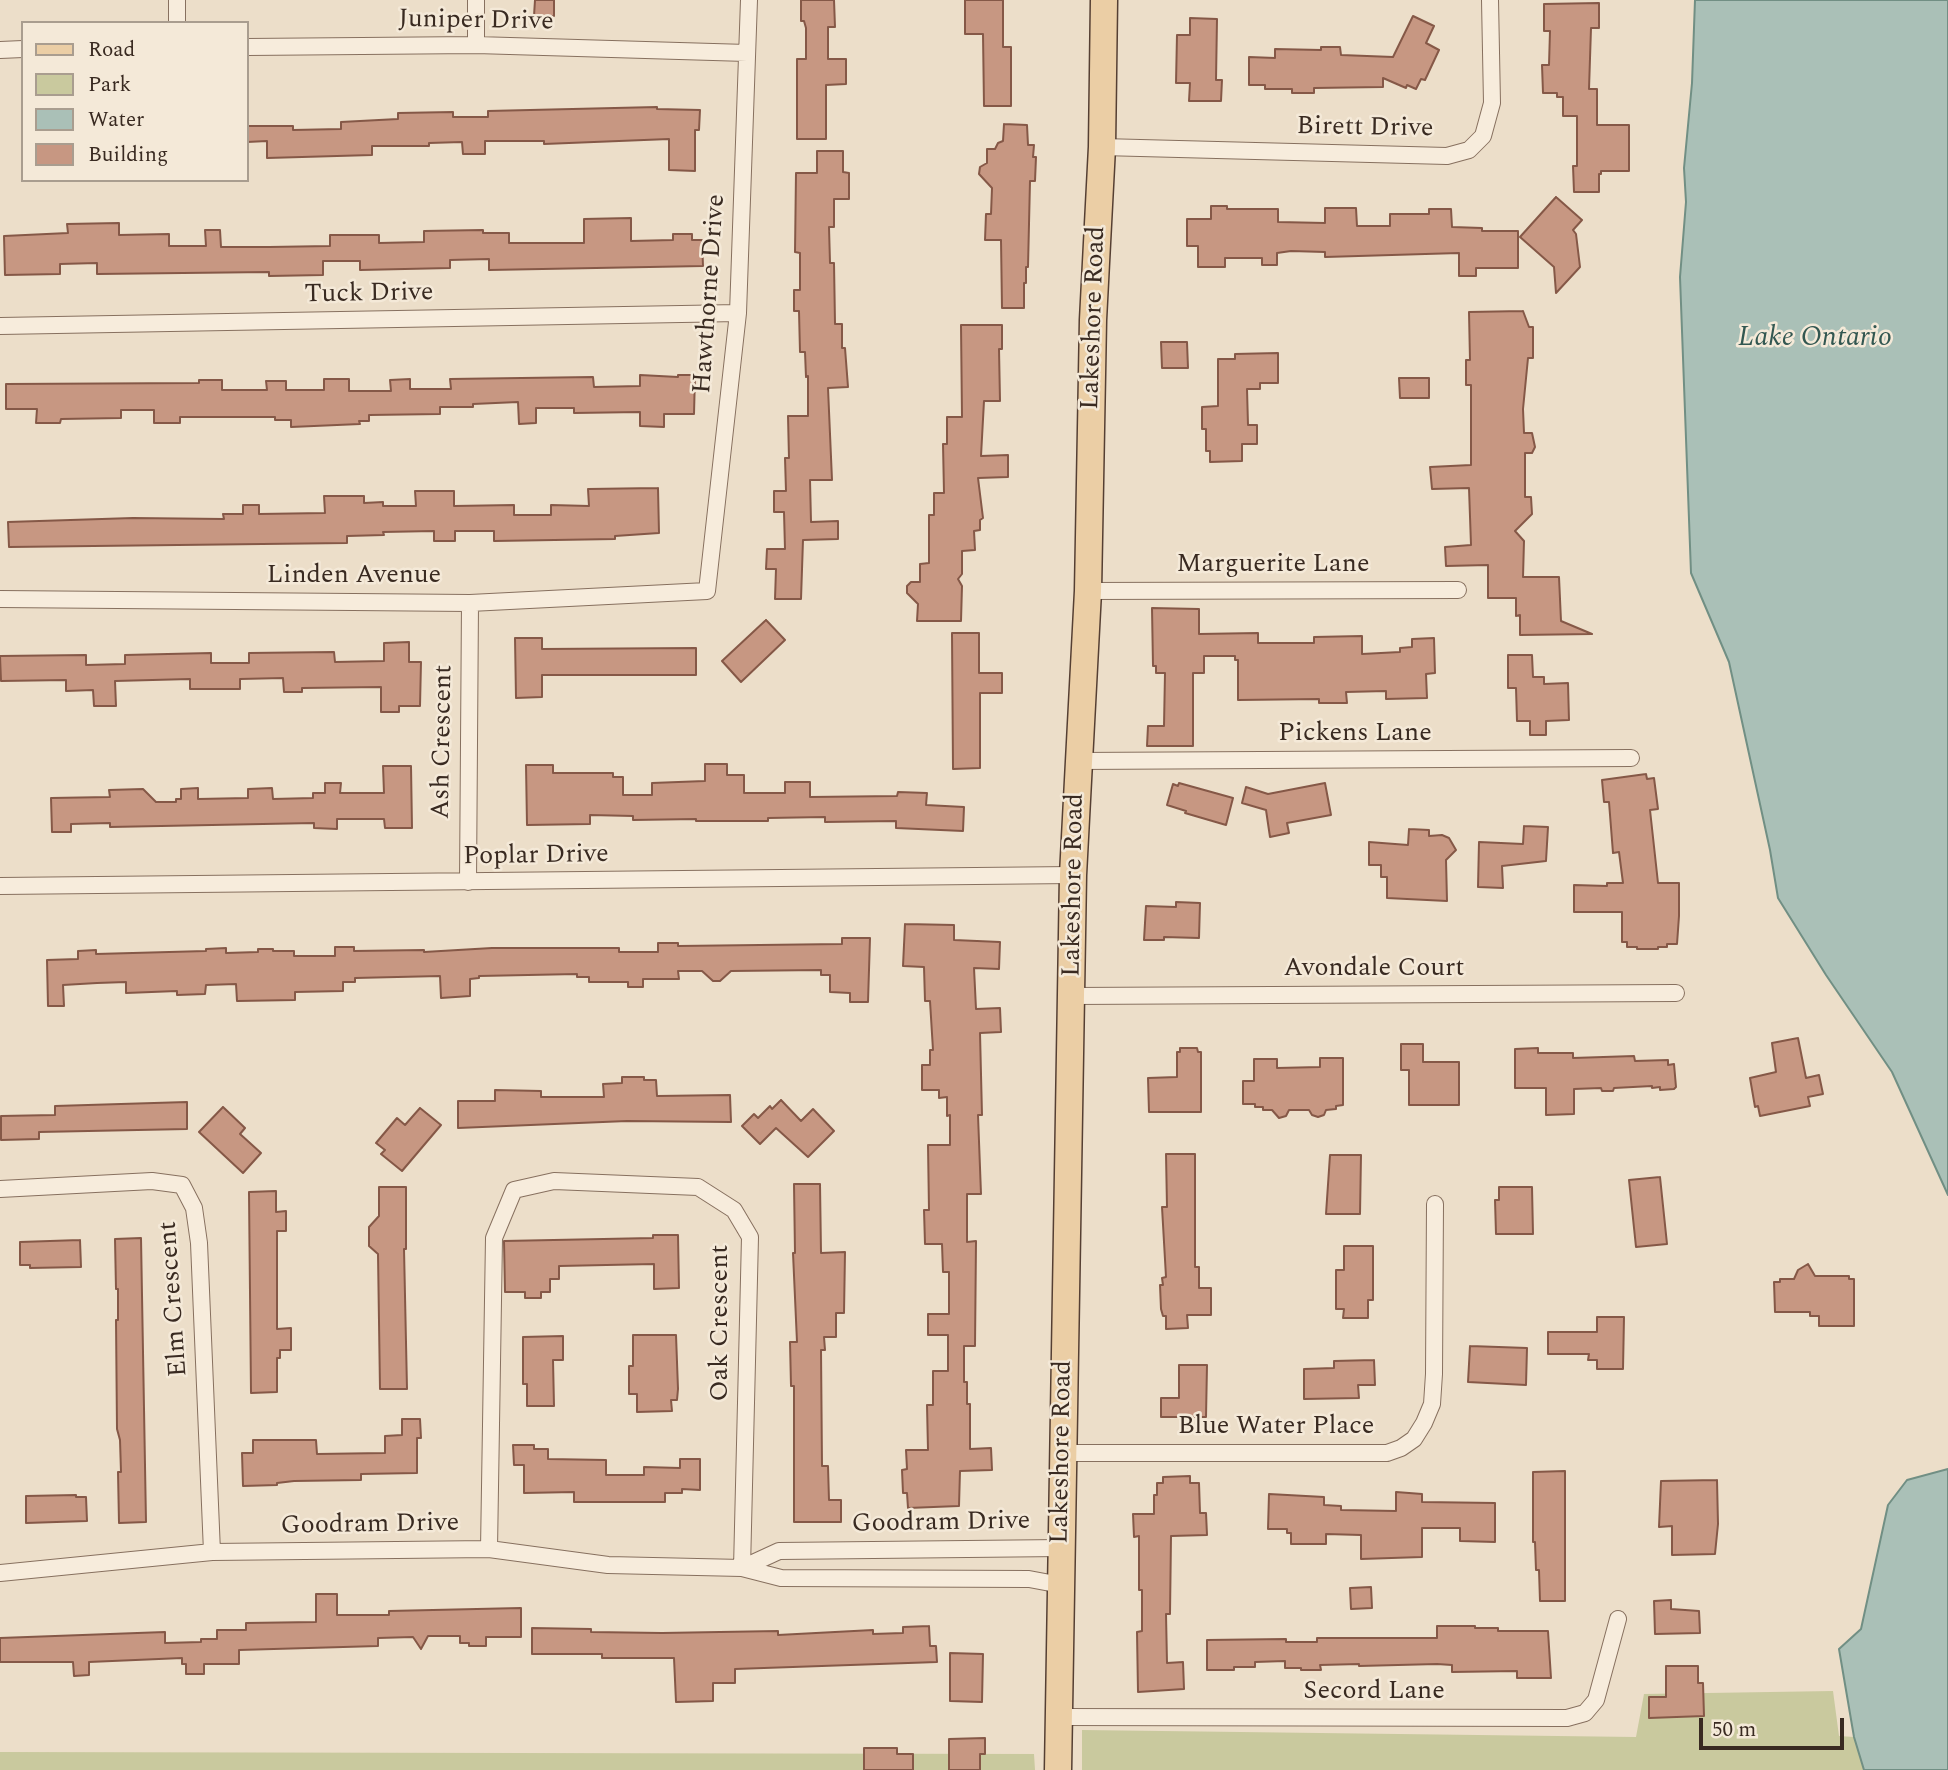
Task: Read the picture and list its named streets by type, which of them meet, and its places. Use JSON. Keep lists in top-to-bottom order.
{
  "streets": {
    "main road": ["Lakeshore Road"],
    "street": [
      "Juniper Drive",
      "Birett Drive",
      "Hawthorne Drive",
      "Tuck Drive",
      "Marguerite Lane",
      "Linden Avenue",
      "Pickens Lane",
      "Ash Crescent",
      "Poplar Drive",
      "Avondale Court",
      "Elm Crescent",
      "Oak Crescent",
      "Blue Water Place",
      "Goodram Drive",
      "Secord Lane"
    ]
  },
  "crossings": [
    ["Juniper Drive", "Hawthorne Drive"],
    ["Birett Drive", "Lakeshore Road"],
    ["Hawthorne Drive", "Tuck Drive"],
    ["Hawthorne Drive", "Linden Avenue"],
    ["Lakeshore Road", "Marguerite Lane"],
    ["Lakeshore Road", "Pickens Lane"],
    ["Lakeshore Road", "Poplar Drive"],
    ["Lakeshore Road", "Avondale Court"],
    ["Lakeshore Road", "Blue Water Place"],
    ["Lakeshore Road", "Goodram Drive"],
    ["Lakeshore Road", "Secord Lane"],
    ["Linden Avenue", "Ash Crescent"],
    ["Ash Crescent", "Poplar Drive"],
    ["Elm Crescent", "Goodram Drive"],
    ["Oak Crescent", "Goodram Drive"]
  ],
  "water": ["Lake Ontario"],
  "legend": [
    "Road",
    "Park",
    "Water",
    "Building"
  ],
  "scale_bar": "50 m"
}
